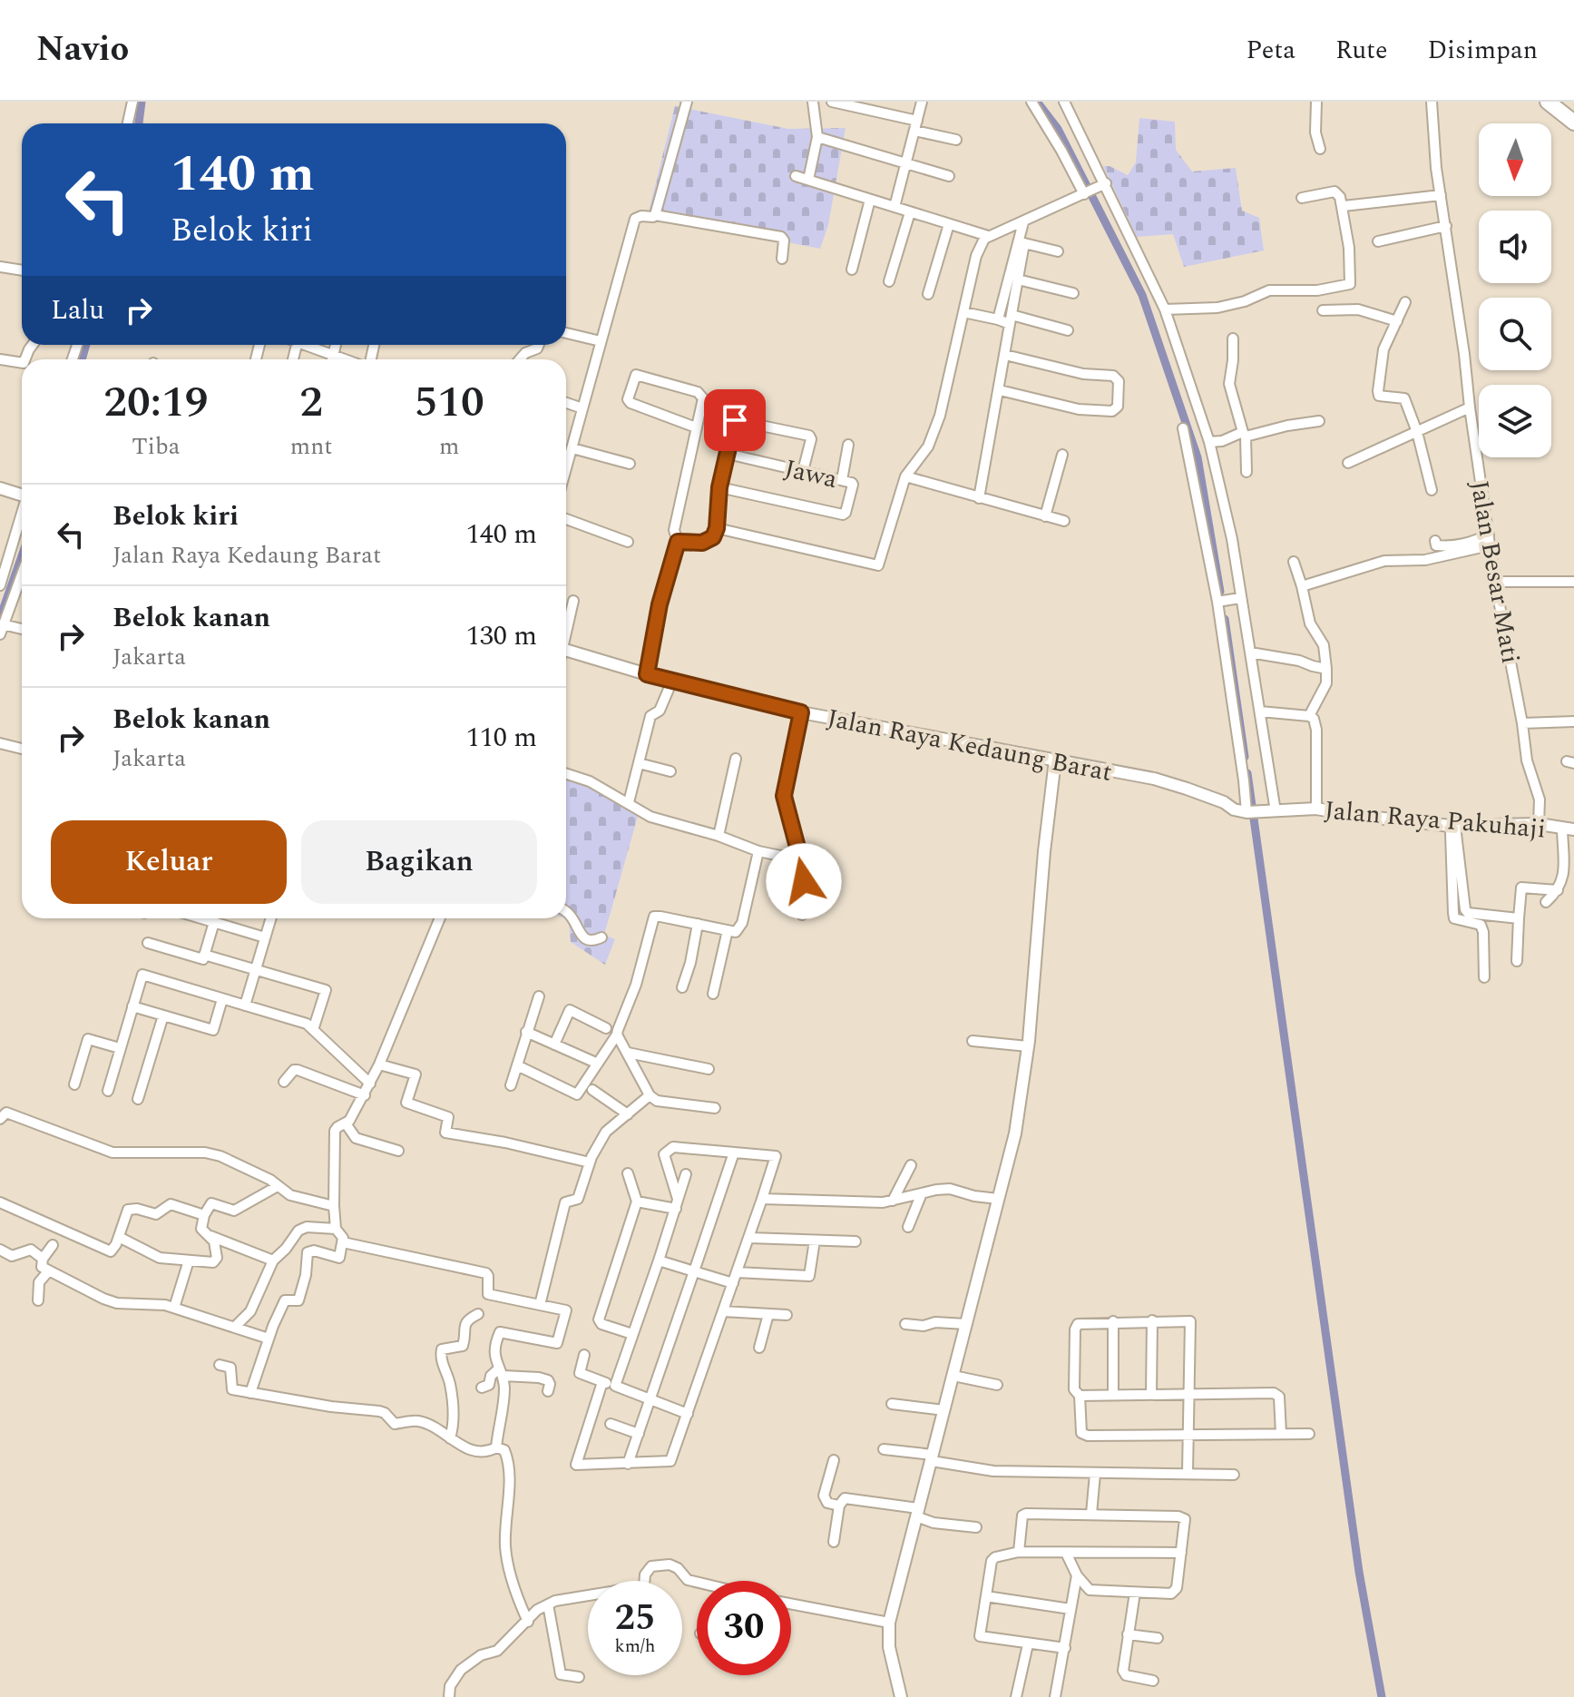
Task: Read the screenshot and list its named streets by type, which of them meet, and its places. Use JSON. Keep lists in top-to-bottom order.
{
  "streets": {
    "street": [
      "Jawa",
      "Jalan Besar Mati",
      "Jalan Raya Kedaung Barat",
      "Jalan Raya Pakuhaji"
    ]
  },
  "crossings": [
    ["Jalan Besar Mati", "Jalan Raya Pakuhaji"],
    ["Jalan Raya Kedaung Barat", "Jalan Raya Pakuhaji"]
  ],
  "north": "bottom",
  "page": {
    "header": "Navio",
    "nav": ["Peta", "Rute", "Disimpan"],
    "turn": ["140 m", "Belok kiri"],
    "then": "Lalu",
    "eta": [
      "20:19",
      "Tiba",
      "2",
      "mnt",
      "510",
      "m"
    ],
    "list": [
      {
        "name": "Belok kiri",
        "note": "Jalan Raya Kedaung Barat",
        "value": "140 m"
      },
      {
        "name": "Belok kanan",
        "note": "Jakarta",
        "value": "130 m"
      },
      {
        "name": "Belok kanan",
        "note": "Jakarta",
        "value": "110 m"
      }
    ],
    "buttons": ["Keluar", "Bagikan"],
    "speed": "25 km/h",
    "limit": "30"
  }
}
